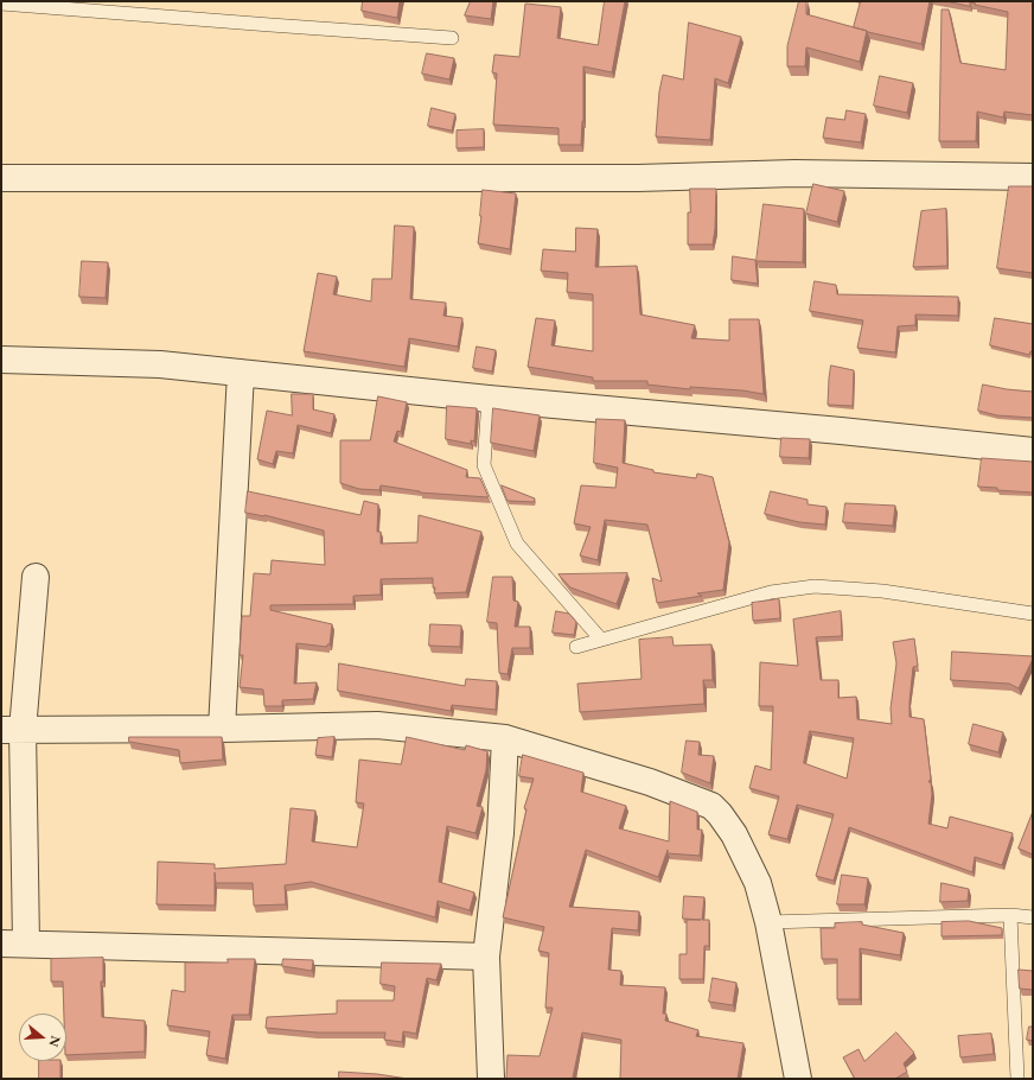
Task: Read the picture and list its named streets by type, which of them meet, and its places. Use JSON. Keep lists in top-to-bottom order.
{
  "north": "right"
}
